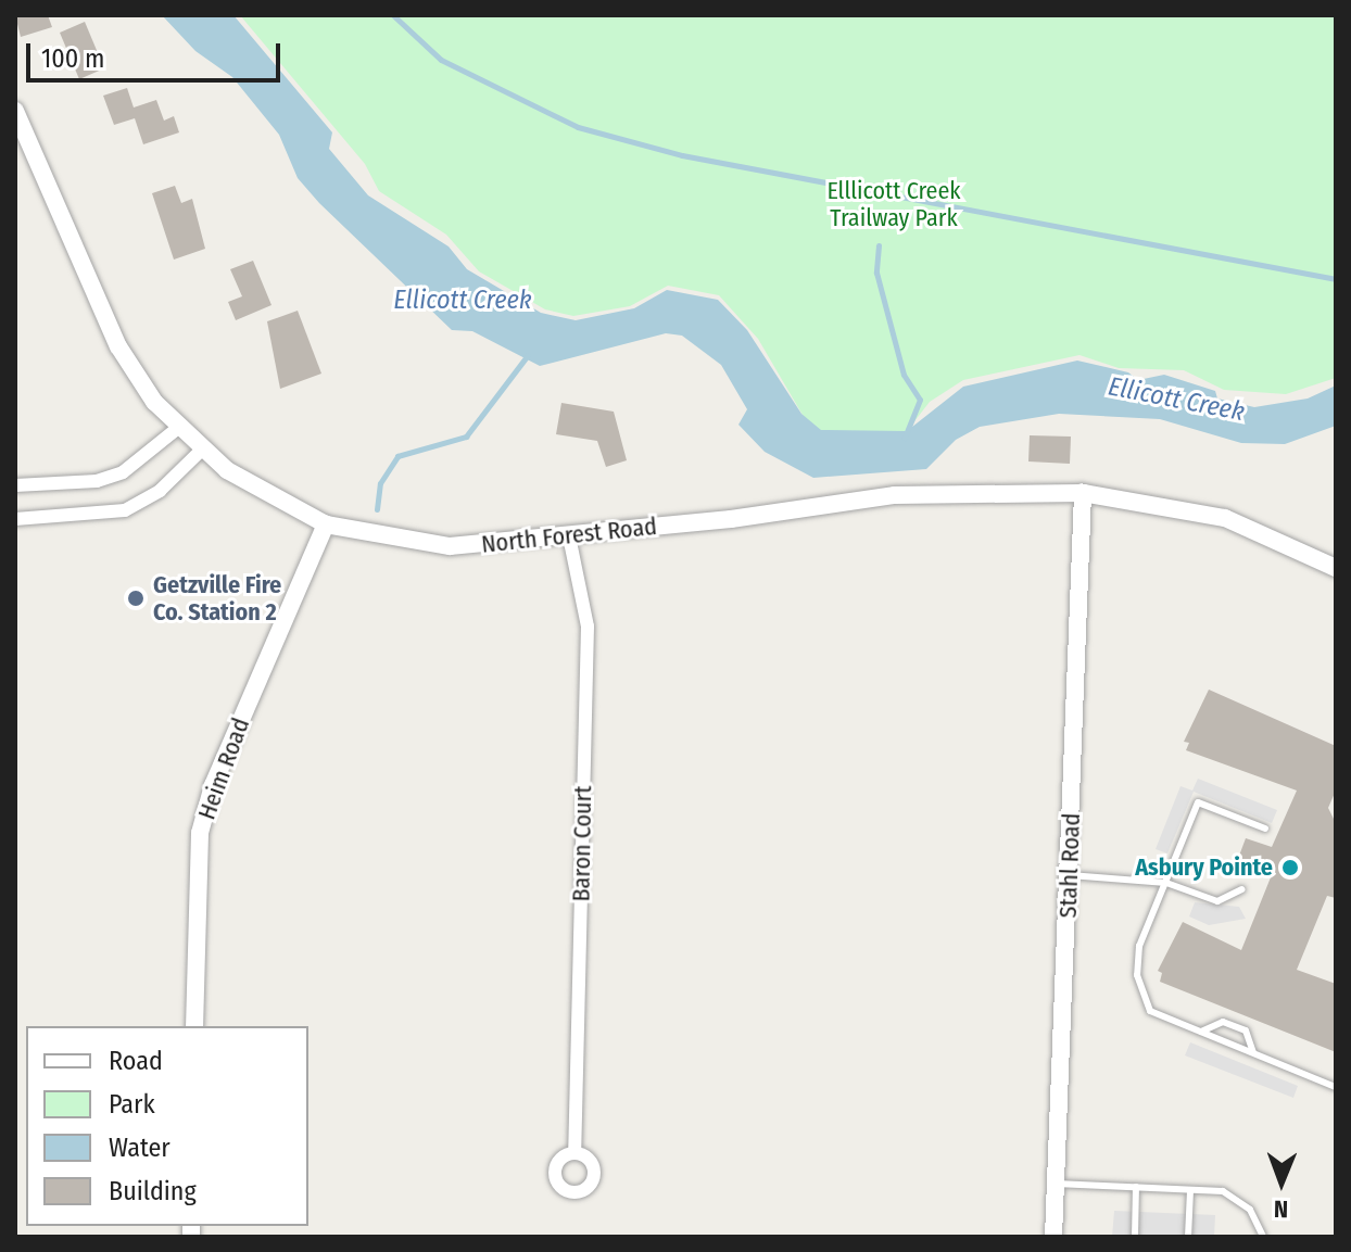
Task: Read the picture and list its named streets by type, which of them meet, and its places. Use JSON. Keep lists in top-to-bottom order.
{
  "streets": {
    "street": [
      "North Forest Road",
      "Heim Road",
      "Baron Court",
      "Stahl Road"
    ]
  },
  "crossings": [
    ["North Forest Road", "Heim Road"],
    ["North Forest Road", "Baron Court"],
    ["North Forest Road", "Stahl Road"]
  ],
  "water": ["Ellicott Creek"],
  "parks": ["Elllicott Creek Trailway Park"],
  "places": ["Getzville Fire Co. Station 2", "Asbury Pointe"],
  "legend": [
    "Road",
    "Park",
    "Water",
    "Building"
  ],
  "scale_bar": "100 m",
  "north": "bottom"
}
